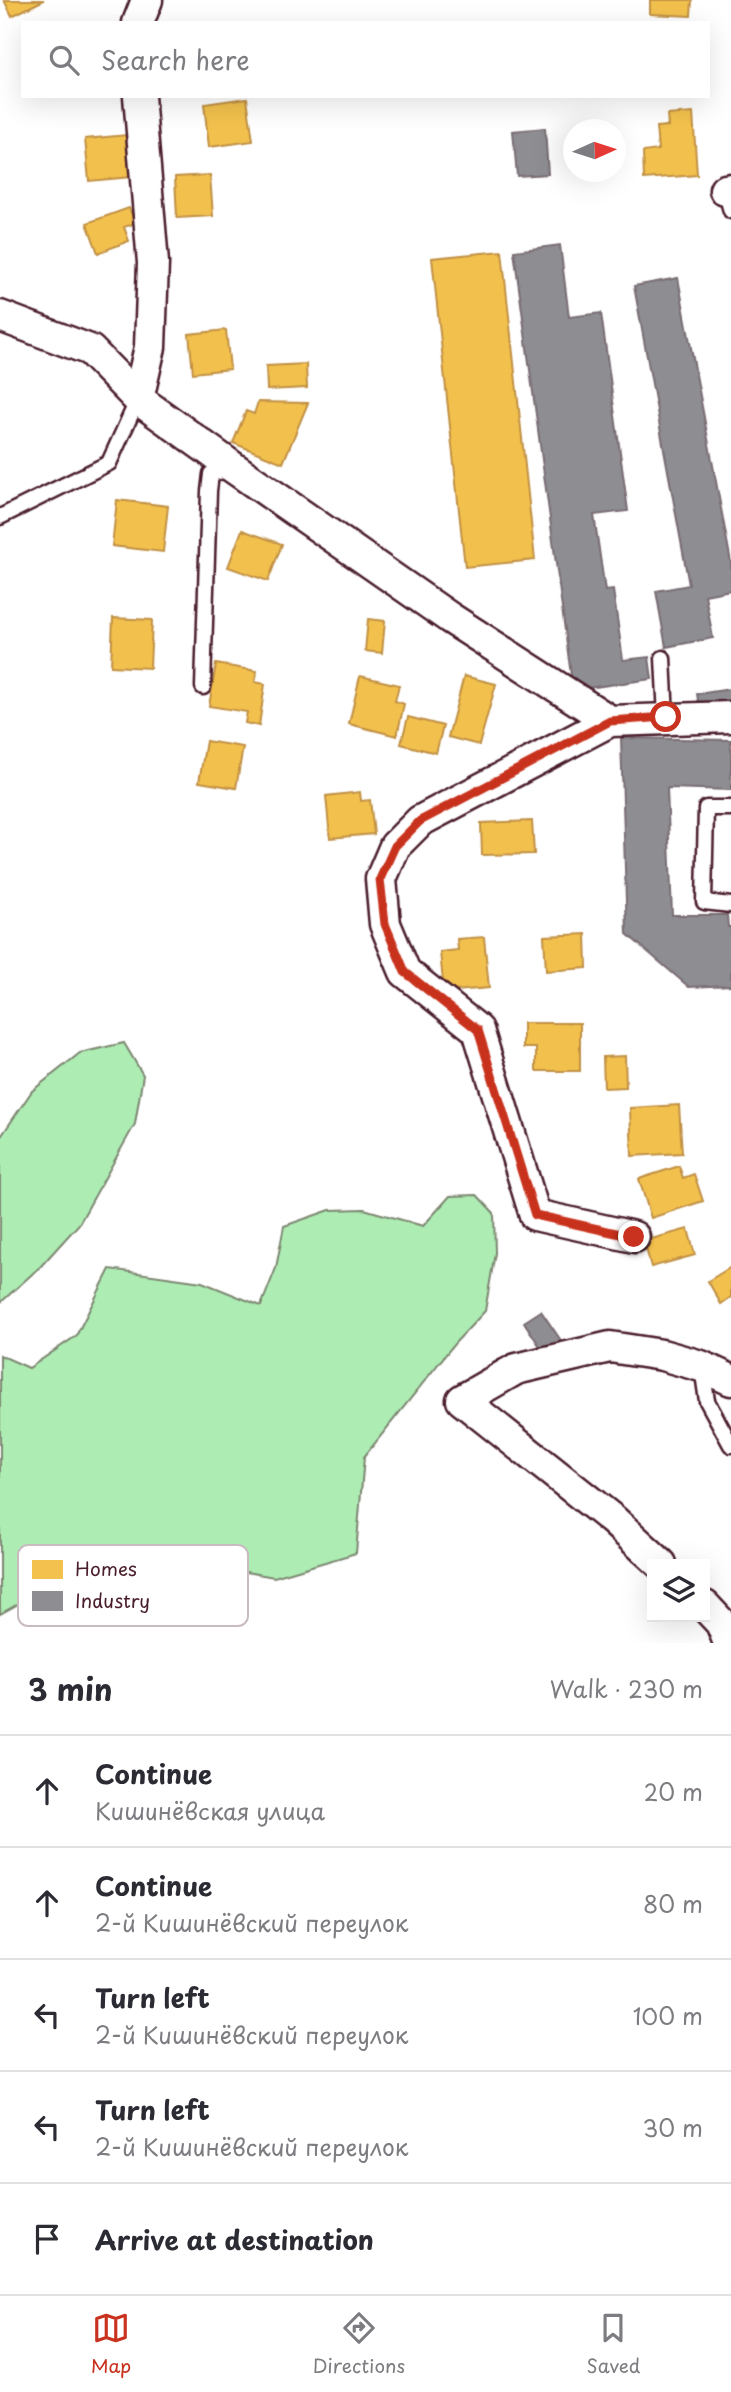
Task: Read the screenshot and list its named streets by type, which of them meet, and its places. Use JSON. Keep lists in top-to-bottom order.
{
  "legend": ["Homes", "Industry"],
  "north": "right",
  "page": {
    "search": "Search here",
    "heading": ["3 min", "Walk · 230 m"],
    "list": [
      ["Continue", "Кишинёвская улица", "20 m"],
      ["Continue", "2-й Кишинёвский переулок", "80 m"],
      ["Turn left", "2-й Кишинёвский переулок", "100 m"],
      ["Turn left", "2-й Кишинёвский переулок", "30 m"],
      "Arrive at destination"
    ],
    "nav": ["Map", "Directions", "Saved"]
  }
}
